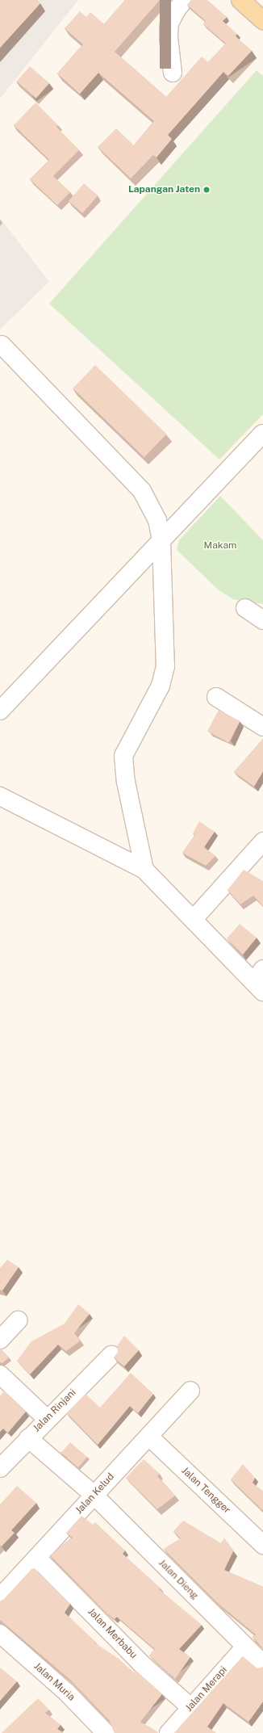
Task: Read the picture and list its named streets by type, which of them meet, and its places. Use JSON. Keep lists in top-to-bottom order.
{
  "streets": {
    "street": [
      "Jalan Rinjani",
      "Jalan Tengger",
      "Jalan Kelud",
      "Jalan Dieng",
      "Jalan Merbabu",
      "Jalan Muria",
      "Jalan Merapi"
    ]
  },
  "crossings": [
    ["Jalan Rinjani", "Jalan Dieng"],
    ["Jalan Tengger", "Jalan Kelud"],
    ["Jalan Kelud", "Jalan Dieng"],
    ["Jalan Kelud", "Jalan Merbabu"],
    ["Jalan Dieng", "Jalan Merapi"],
    ["Jalan Merbabu", "Jalan Merapi"]
  ],
  "parks": ["Makam"],
  "places": ["Lapangan Jaten"]
}
